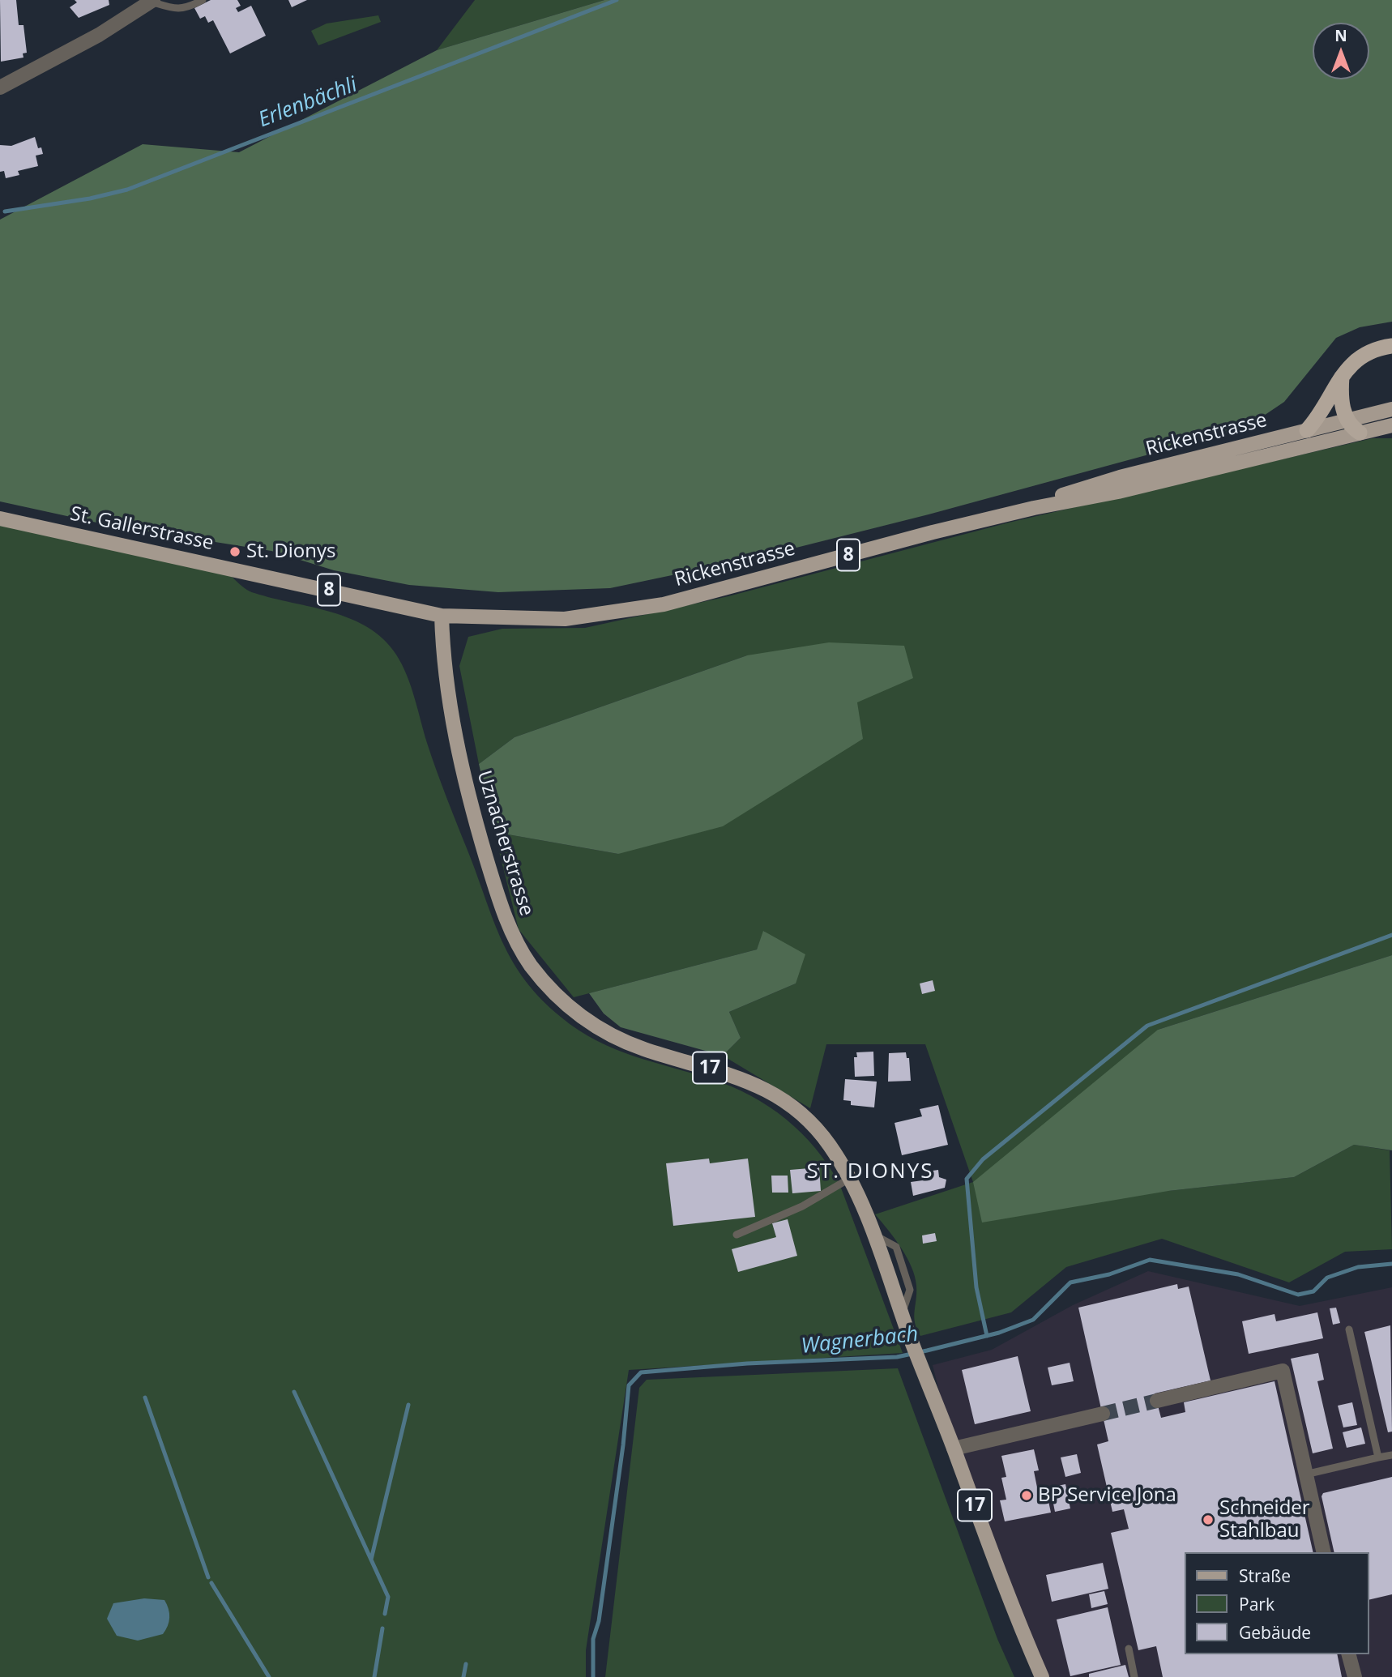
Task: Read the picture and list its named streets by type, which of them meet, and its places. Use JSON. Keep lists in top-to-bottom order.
{
  "streets": {
    "main road": [
      "Rickenstrasse",
      "St. Gallerstrasse",
      "8",
      "Uznacherstrasse",
      "17"
    ]
  },
  "crossings": [
    ["Rickenstrasse", "St. Gallerstrasse"],
    ["Rickenstrasse", "Uznacherstrasse"],
    ["St. Gallerstrasse", "Uznacherstrasse"]
  ],
  "districts": ["ST. DIONYS"],
  "water": ["Erlenbächli", "Wagnerbach"],
  "places": ["St. Dionys", "BP Service Jona", "Schneider Stahlbau"],
  "legend": ["Straße", "Park", "Gebäude"],
  "north": "top"
}
